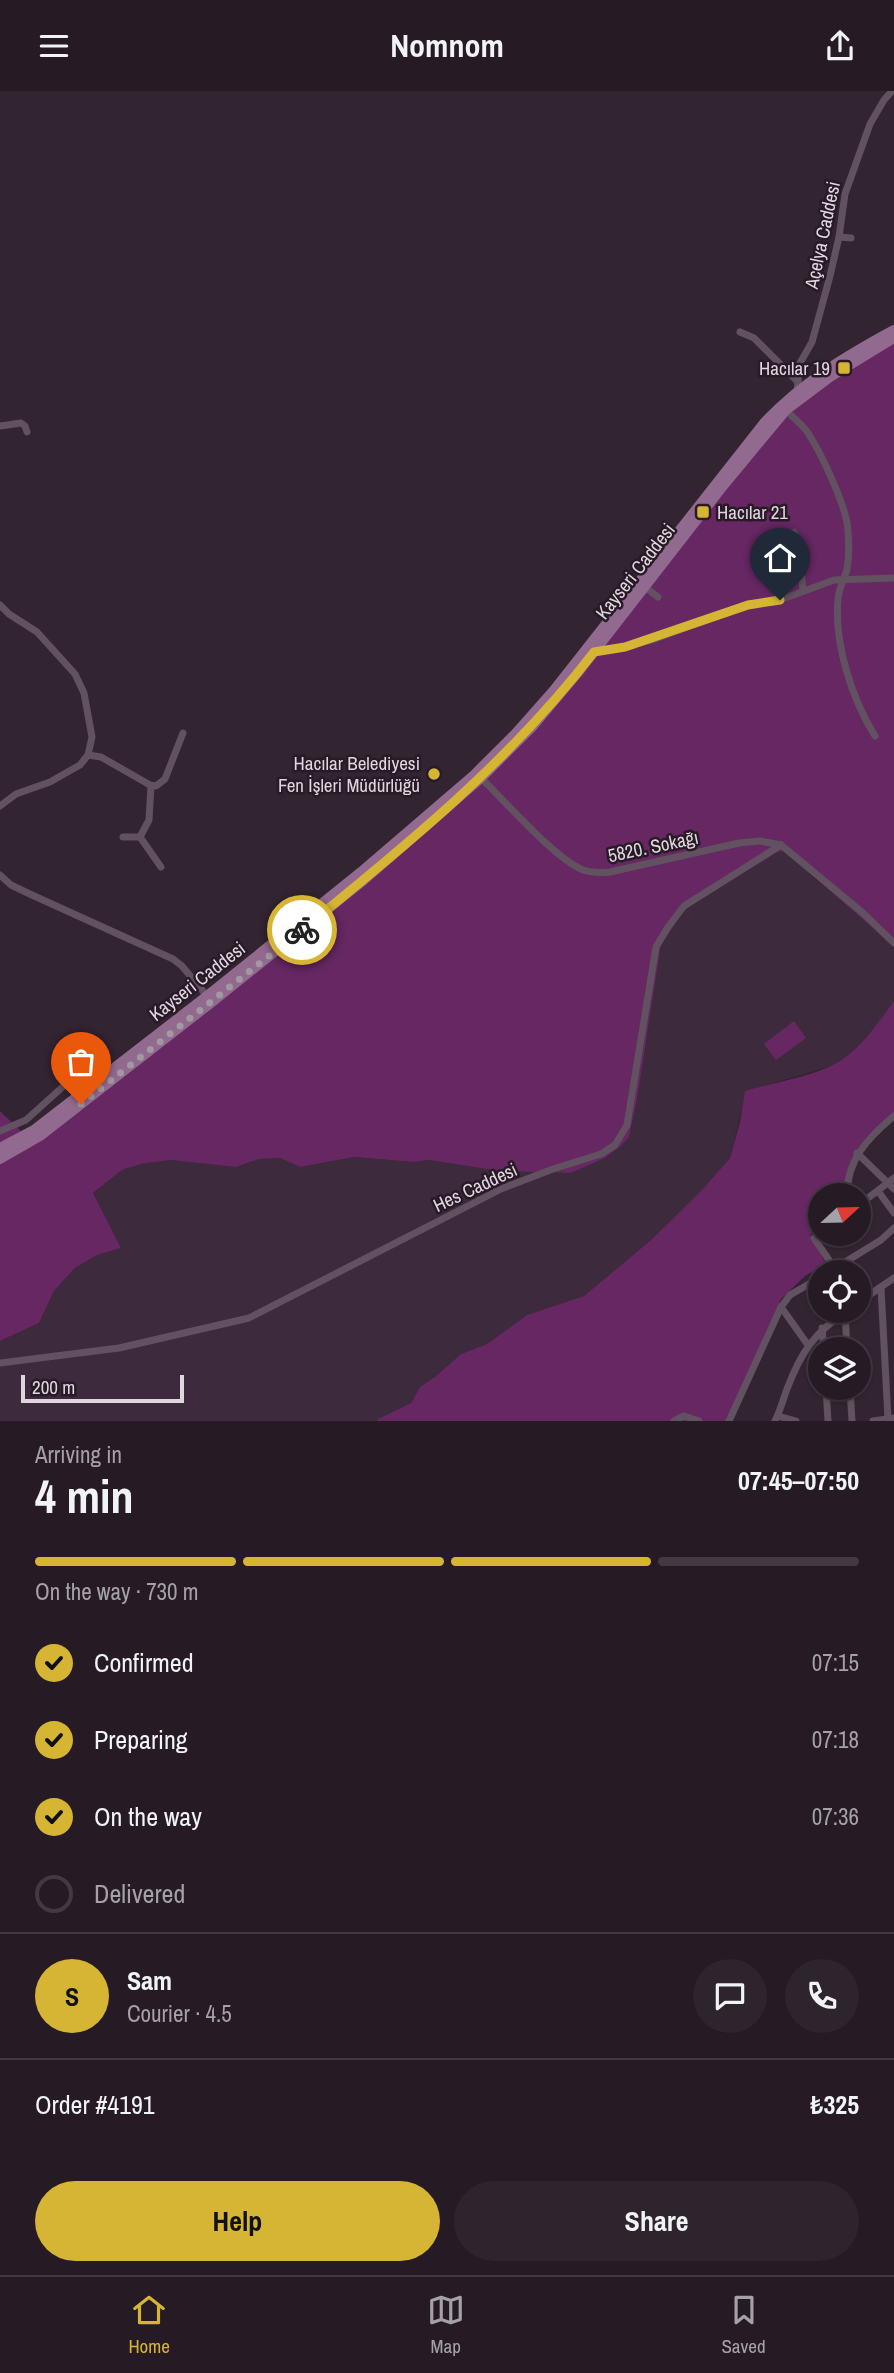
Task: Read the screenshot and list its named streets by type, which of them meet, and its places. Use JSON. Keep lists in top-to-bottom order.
{
  "streets": {
    "main road": ["Kayseri Caddesi"],
    "street": ["Açelya Caddesi", "5820. Sokağı", "Hes Caddesi"]
  },
  "crossings": [
    ["Açelya Caddesi", "Kayseri Caddesi"],
    ["Kayseri Caddesi", "5820. Sokağı"],
    ["5820. Sokağı", "Hes Caddesi"]
  ],
  "places": {
    "transit": ["Hacılar 19", "Hacılar 21"],
    "other": ["Hacılar Belediyesi Fen İşleri Müdürlüğü"]
  },
  "scale_bar": "200 m",
  "north": "right",
  "page": {
    "header": "Nomnom",
    "scale": "200 m",
    "heading": ["4 min", "Arriving in", "07:45–07:50"],
    "panel": [
      "Sam",
      "Courier · 4.5",
      "Order #4191",
      "₺325"
    ],
    "bar": "On the way · 730 m",
    "list": [
      ["Confirmed", "07:15"],
      ["Preparing", "07:18"],
      ["On the way", "07:36"],
      "Delivered"
    ],
    "round": "S",
    "buttons": ["Help", "Share"],
    "tabs": ["Home", "Map", "Saved"]
  }
}
